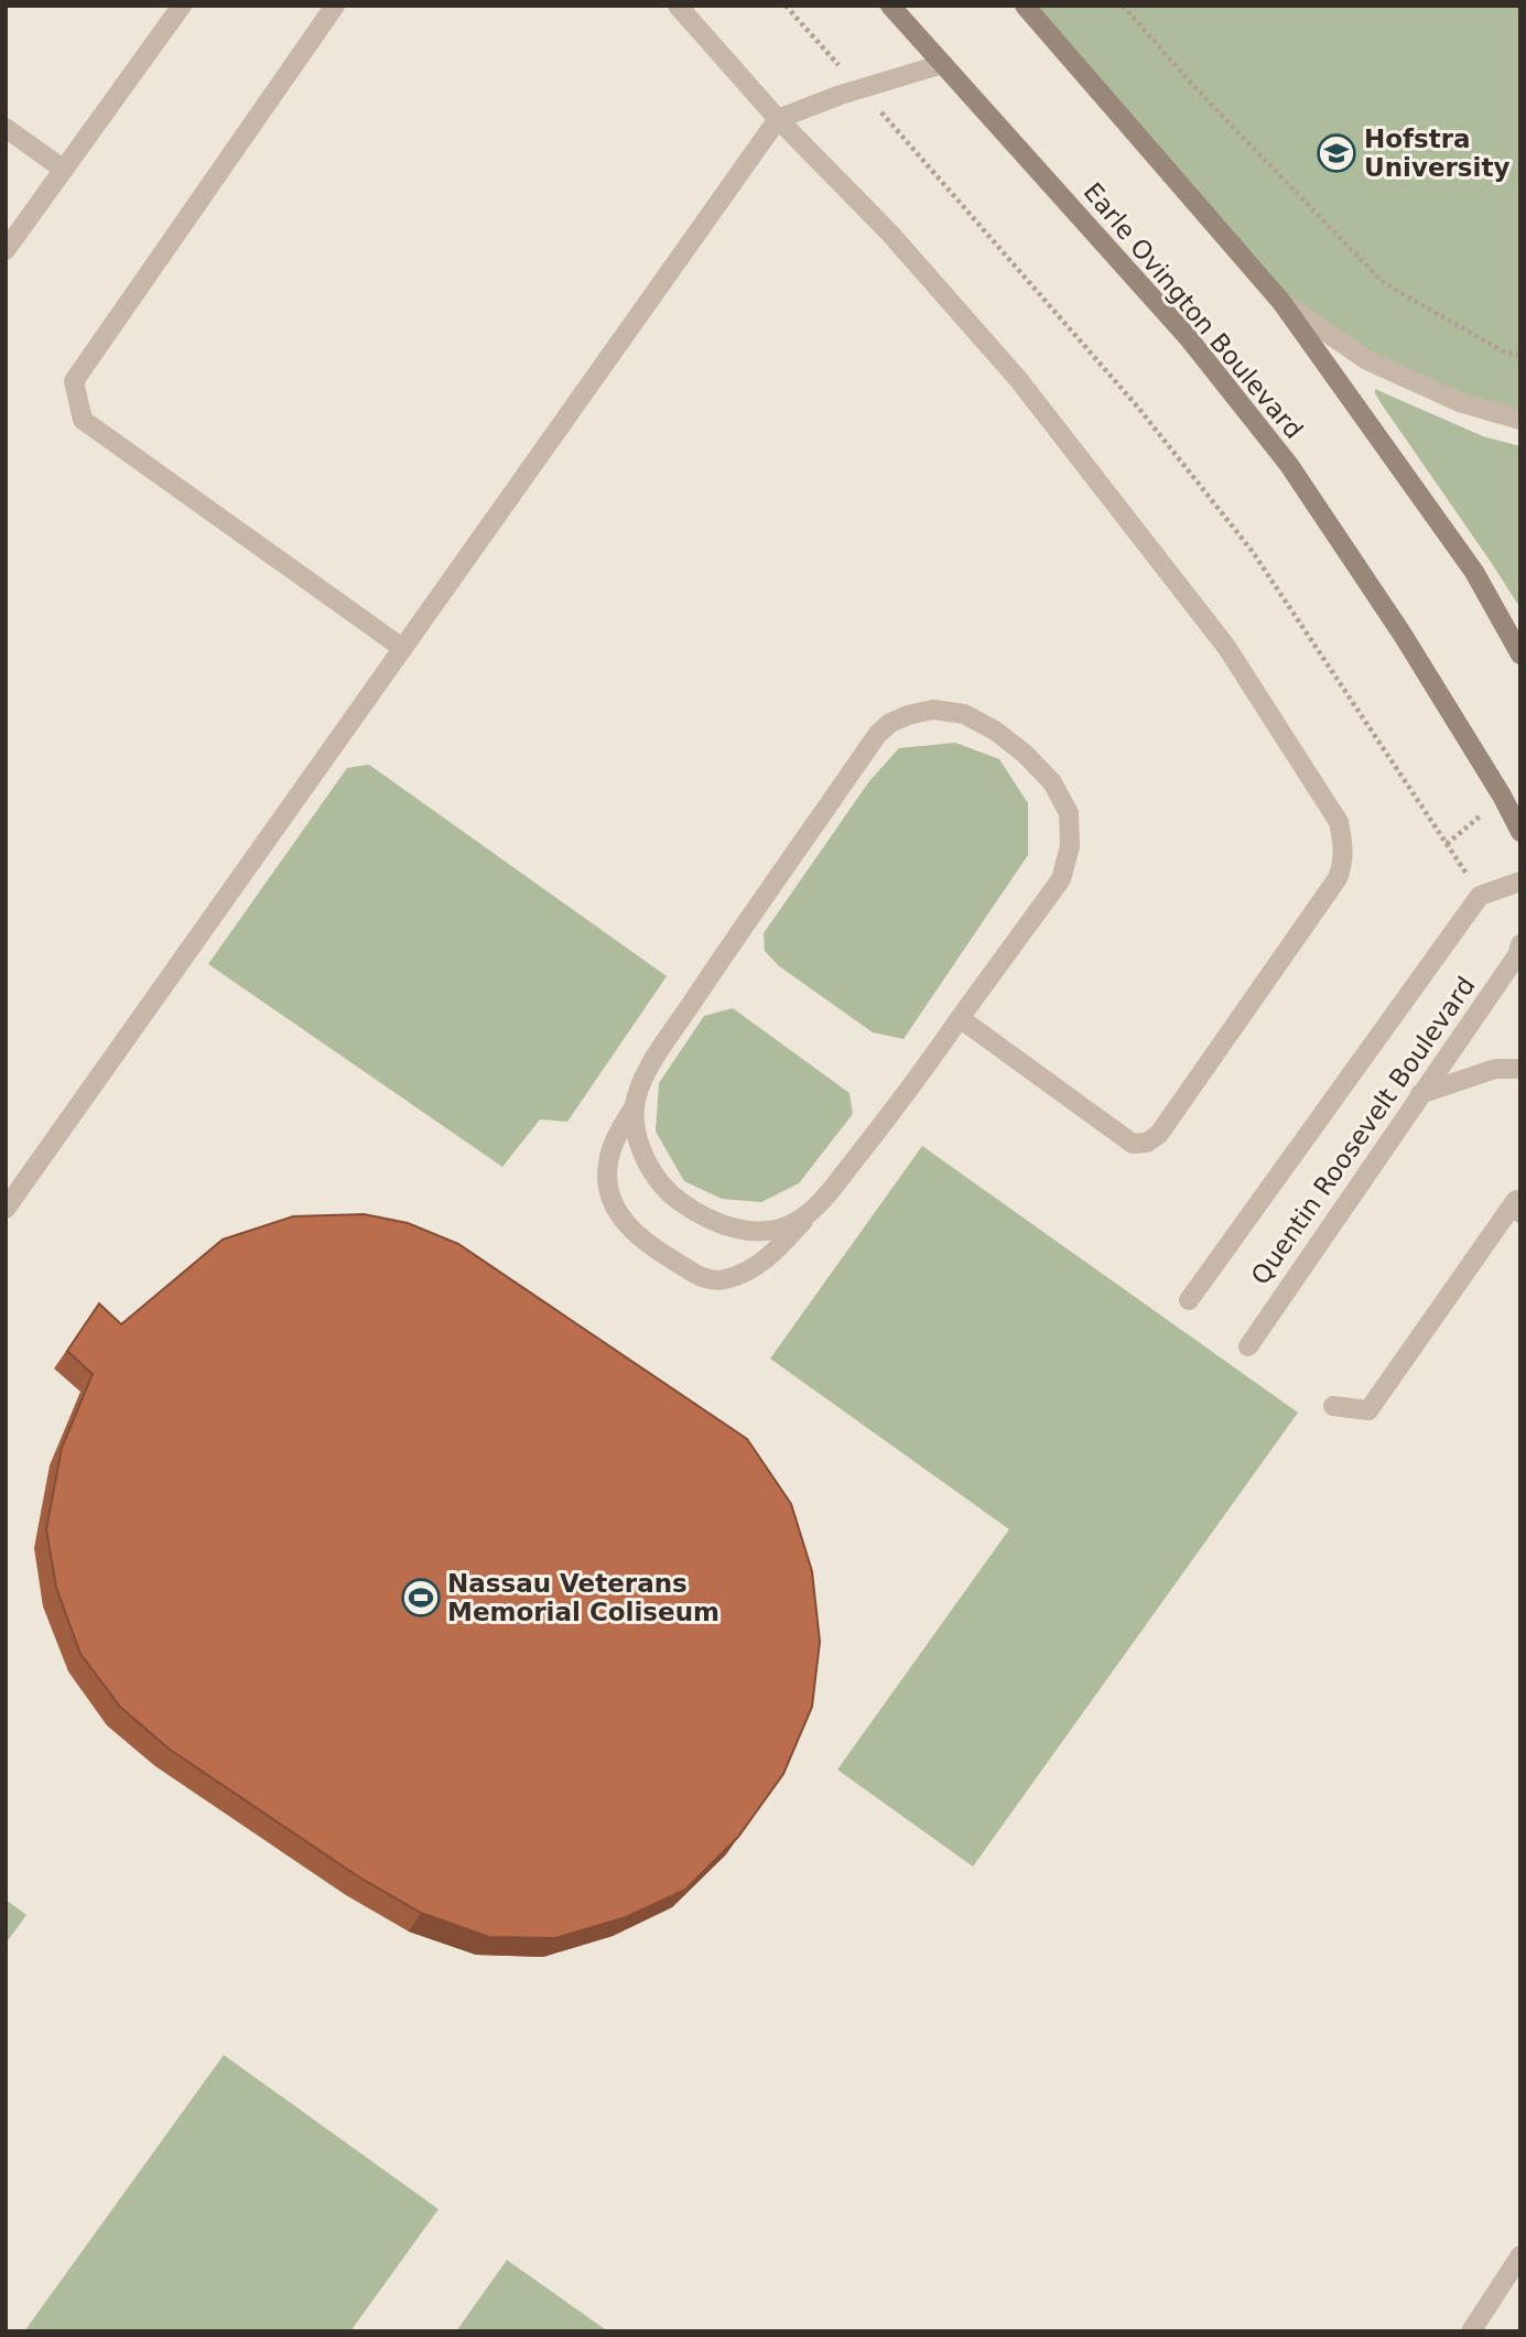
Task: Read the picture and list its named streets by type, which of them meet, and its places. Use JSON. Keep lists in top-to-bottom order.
{
  "streets": {
    "main road": ["Earle Ovington Boulevard"],
    "street": ["Quentin Roosevelt Boulevard"]
  },
  "places": {
    "school or university": ["Hofstra University"],
    "sports": ["Nassau Veterans Memorial Coliseum"]
  }
}
